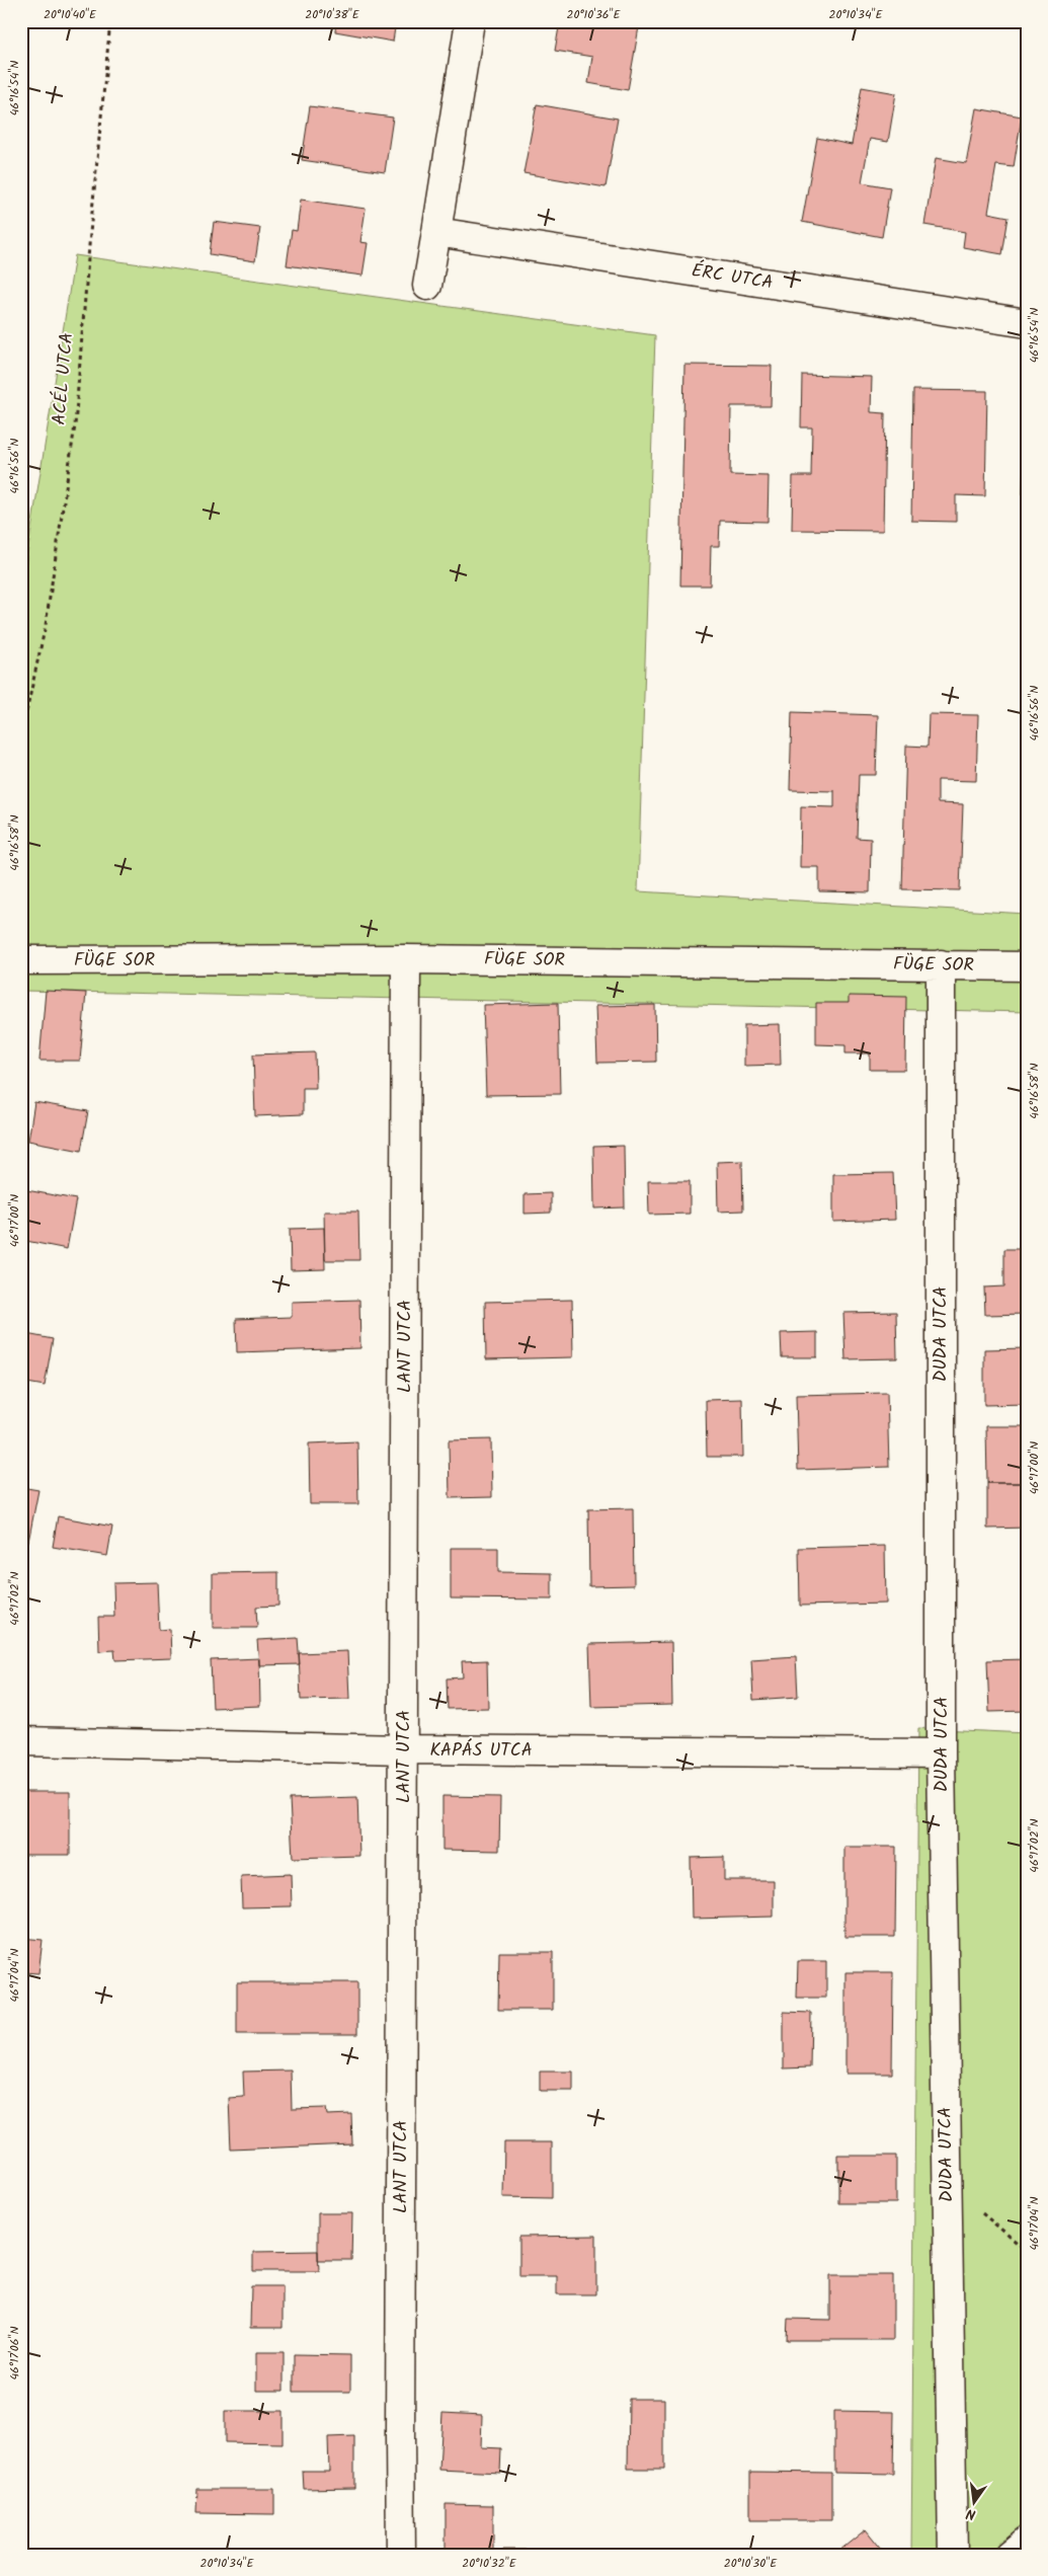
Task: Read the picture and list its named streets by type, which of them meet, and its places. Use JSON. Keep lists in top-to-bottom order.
{
  "streets": {
    "street": [
      "ÉRC UTCA",
      "FÜGE SOR",
      "DUDA UTCA",
      "LANT UTCA",
      "KAPÁS UTCA"
    ],
    "path": ["ACÉL UTCA"]
  },
  "crossings": [
    ["FÜGE SOR", "DUDA UTCA"],
    ["FÜGE SOR", "LANT UTCA"],
    ["DUDA UTCA", "KAPÁS UTCA"],
    ["LANT UTCA", "KAPÁS UTCA"]
  ],
  "north": "bottom",
  "coordinates": [
    "20°10'40\"E",
    "20°10'38\"E",
    "20°10'36\"E",
    "20°10'34\"E",
    "46°16'54\"N",
    "46°16'56\"N",
    "46°16'58\"N",
    "46°17'00\"N",
    "46°17'02\"N",
    "46°17'04\"N",
    "46°17'06\"N",
    "20°10'32\"E",
    "20°10'30\"E"
  ]
}
